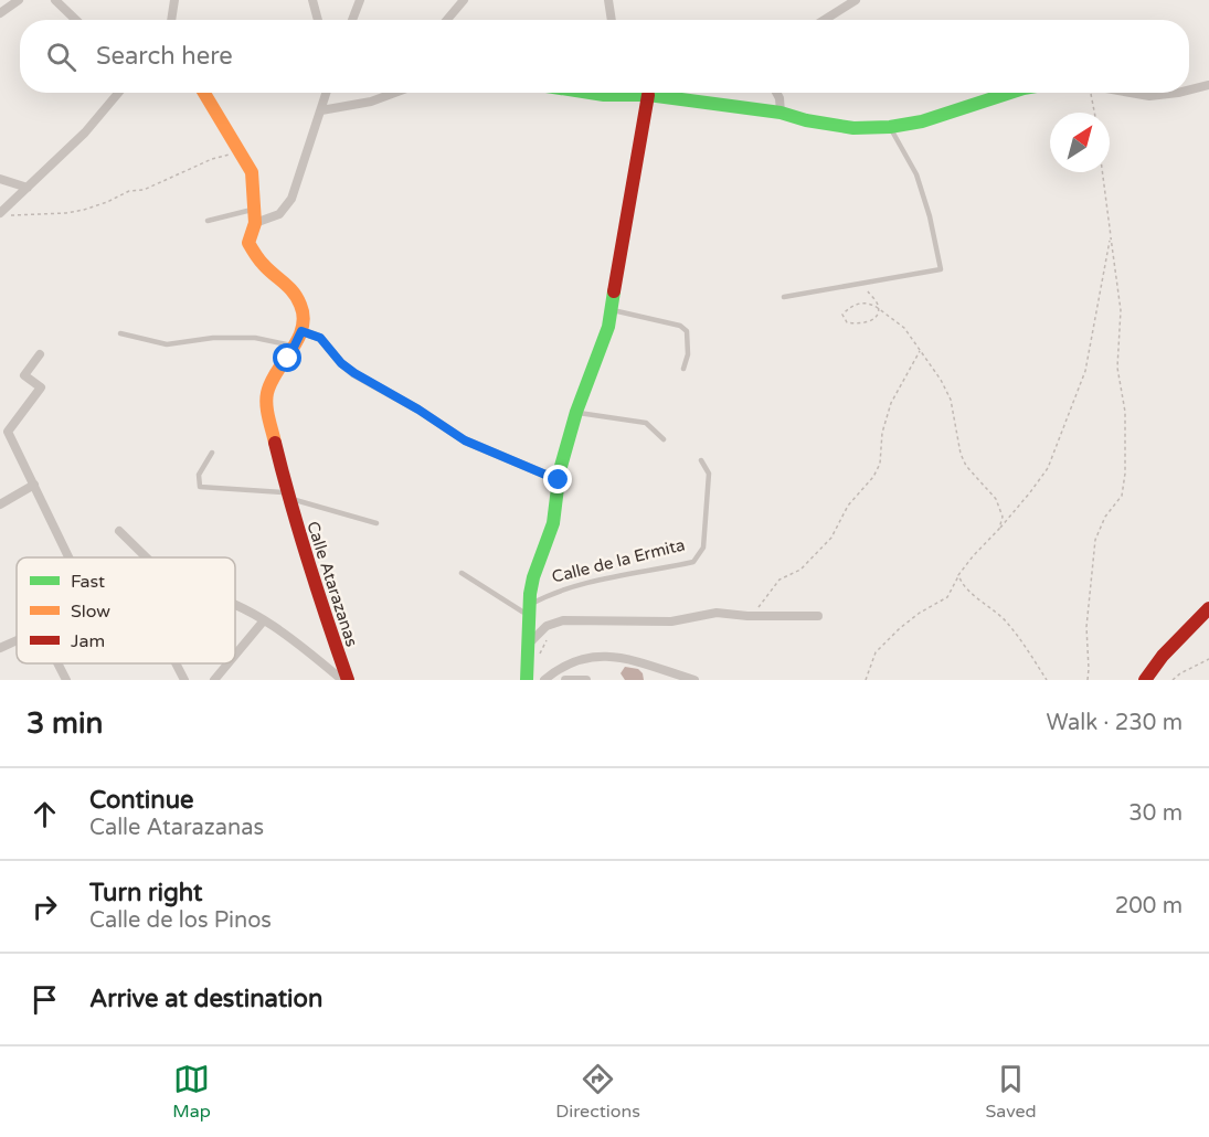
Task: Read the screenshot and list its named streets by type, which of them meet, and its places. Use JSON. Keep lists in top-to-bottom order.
{
  "streets": {
    "main road": ["Calle de la Ermita", "Calle Atarazanas"]
  },
  "legend": ["Fast", "Slow", "Jam"],
  "north": "top right",
  "page": {
    "search": "Search here",
    "heading": ["3 min", "Walk · 230 m"],
    "list": [
      ["Continue", "Calle Atarazanas", "30 m"],
      ["Turn right", "Calle de los Pinos", "200 m"],
      "Arrive at destination"
    ],
    "nav": ["Map", "Directions", "Saved"]
  }
}
